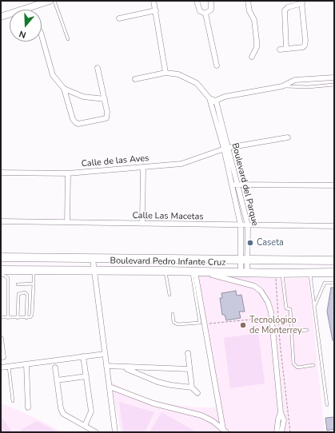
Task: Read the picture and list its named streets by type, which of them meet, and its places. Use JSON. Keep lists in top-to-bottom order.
{
  "streets": {
    "highway": ["Boulevard Pedro Infante Cruz"],
    "street": ["Calle de las Aves", "Boulevard del Parque", "Calle Las Macetas"]
  },
  "crossings": [
    ["Calle de las Aves", "Boulevard del Parque"],
    ["Boulevard del Parque", "Calle Las Macetas"],
    ["Boulevard del Parque", "Boulevard Pedro Infante Cruz"]
  ],
  "places": ["Caseta", "Tecnológico de Monterrey"],
  "north": "bottom"
}
